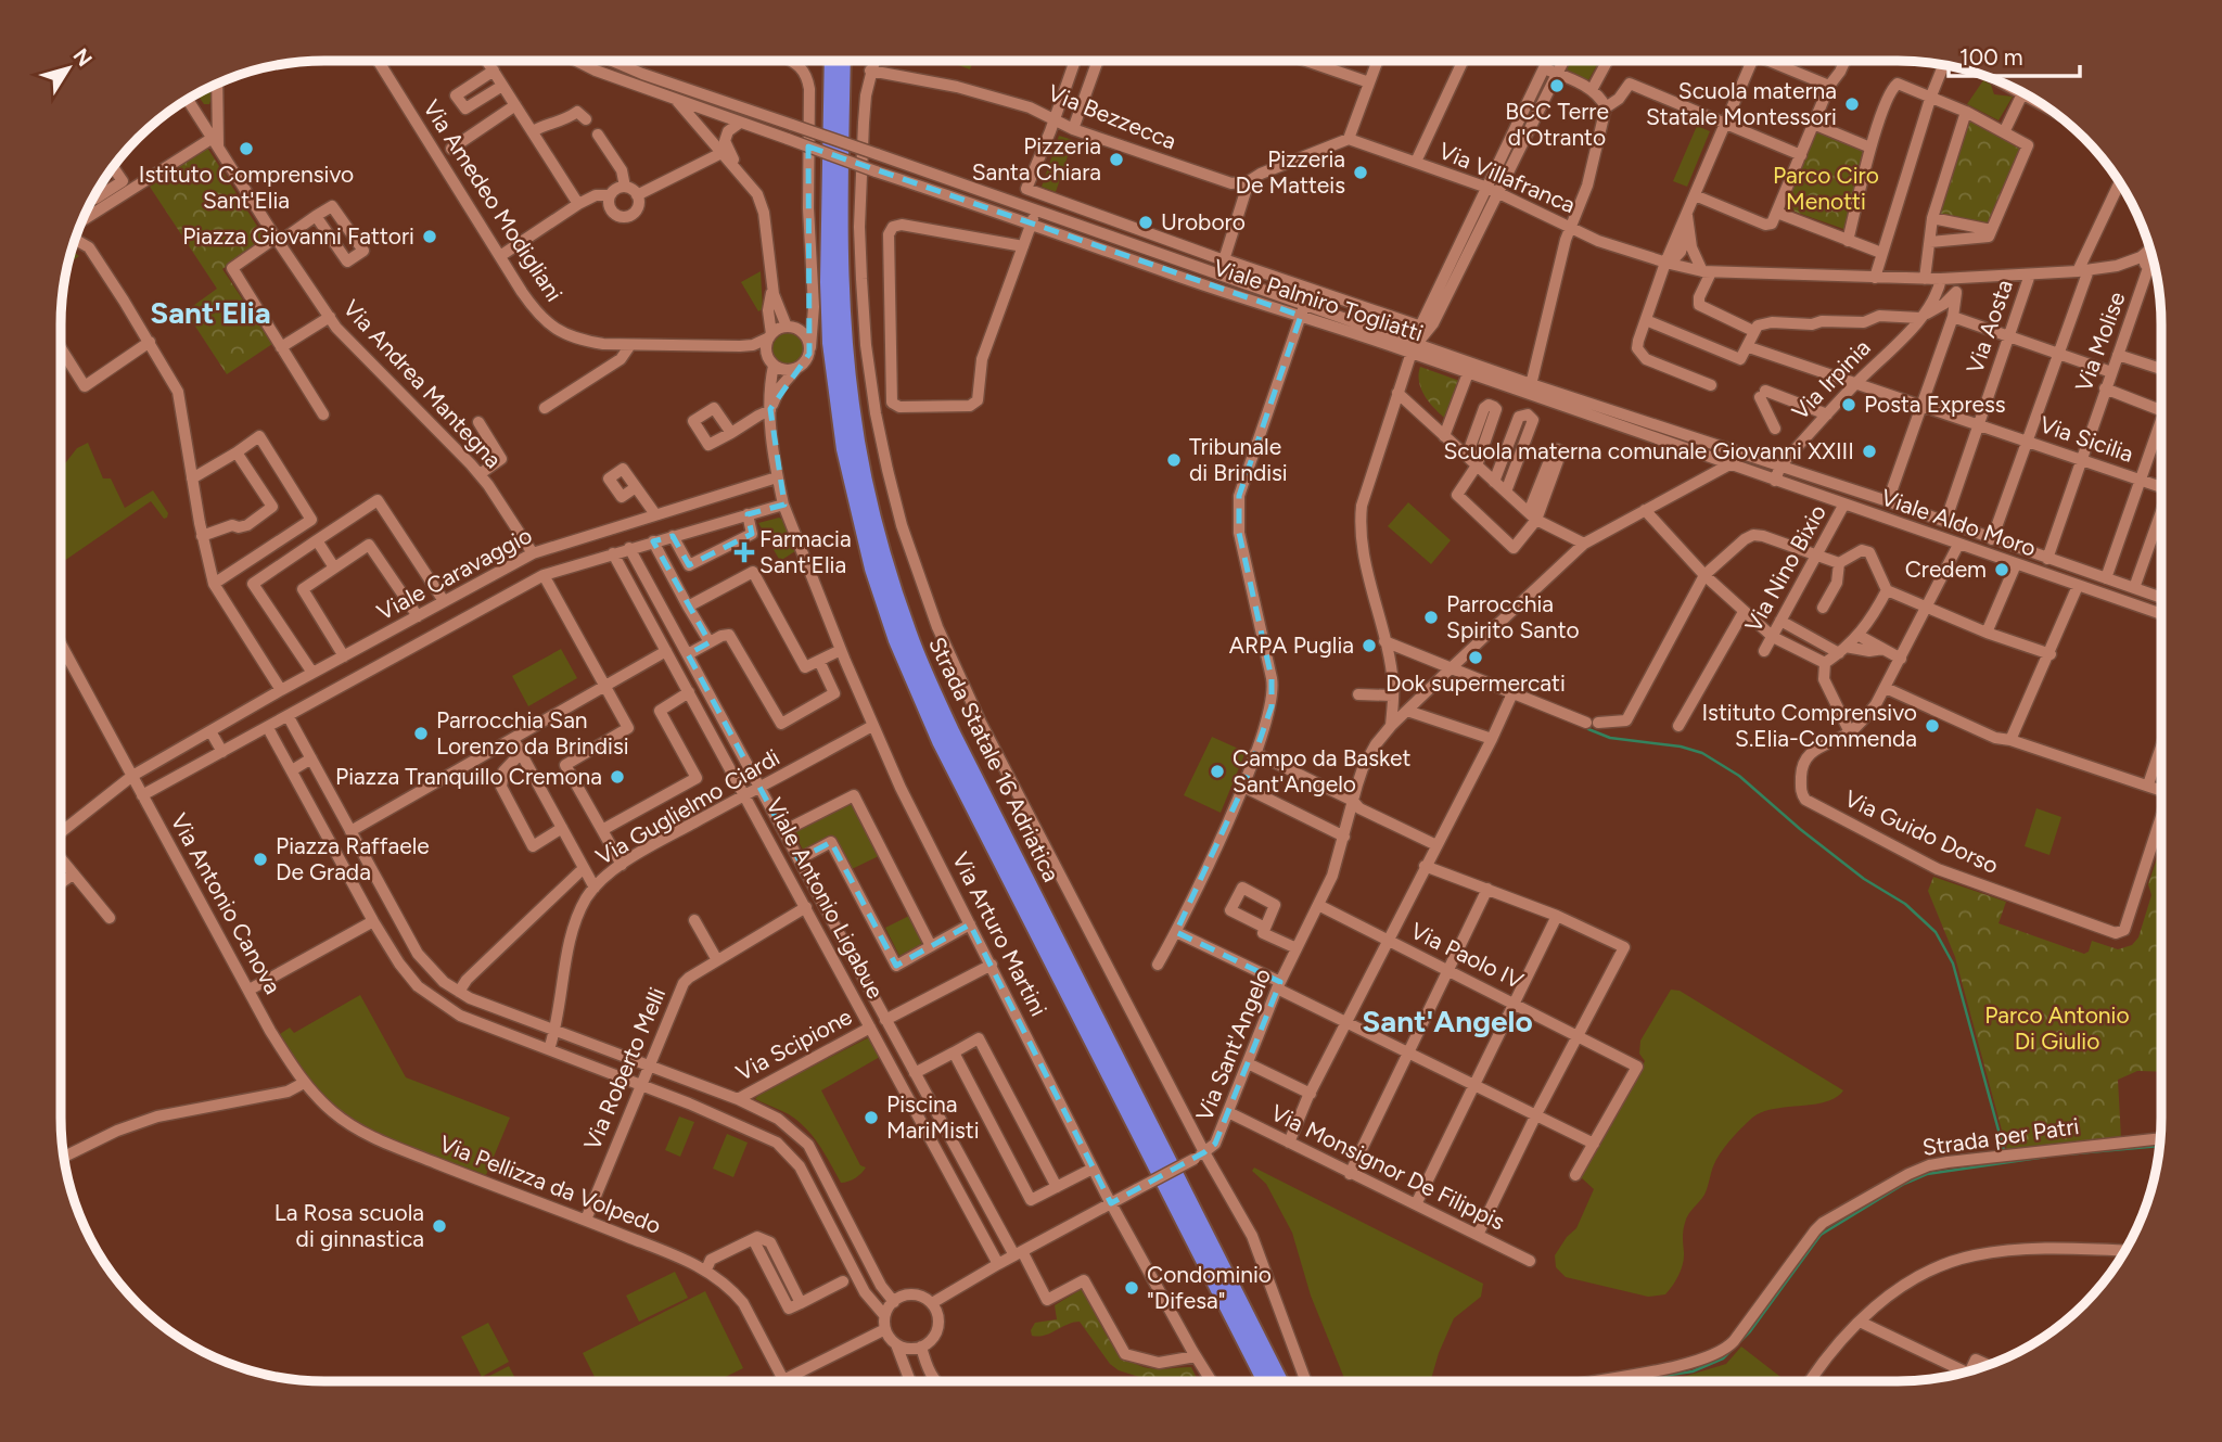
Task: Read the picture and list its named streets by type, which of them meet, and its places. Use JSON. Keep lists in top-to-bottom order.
{
  "streets": {
    "highway": ["Strada Statale 16 Adriatica"],
    "street": [
      "Via Bezzecca",
      "Via Villafranca",
      "Via Amedeo Modigliani",
      "Viale Palmiro Togliatti",
      "Via Aosta",
      "Via Molise",
      "Via Irpinia",
      "Via Andrea Mantegna",
      "Via Sicilia",
      "Viale Aldo Moro",
      "Via Nino Bixio",
      "Viale Caravaggio",
      "Via Guglielmo Ciardi",
      "Via Guido Dorso",
      "Viale Antonio Ligabue",
      "Via Antonio Canova",
      "Via Arturo Martini",
      "Via Paolo IV",
      "Via Scipione",
      "Via Sant'Angelo",
      "Via Roberto Melli",
      "Strada per Patri",
      "Via Monsignor De Filippis",
      "Via Pellizza da Volpedo"
    ]
  },
  "crossings": [
    ["Via Bezzecca", "Viale Palmiro Togliatti"],
    ["Via Villafranca", "Via Aosta"],
    ["Via Amedeo Modigliani", "Via Arturo Martini"],
    ["Viale Palmiro Togliatti", "Via Irpinia"],
    ["Viale Palmiro Togliatti", "Viale Aldo Moro"],
    ["Viale Palmiro Togliatti", "Via Sant'Angelo"],
    ["Via Aosta", "Via Sicilia"],
    ["Via Aosta", "Viale Aldo Moro"],
    ["Via Molise", "Via Sicilia"],
    ["Via Molise", "Viale Aldo Moro"],
    ["Via Irpinia", "Via Sicilia"],
    ["Via Irpinia", "Viale Aldo Moro"],
    ["Via Andrea Mantegna", "Viale Caravaggio"],
    ["Viale Aldo Moro", "Via Nino Bixio"],
    ["Viale Aldo Moro", "Via Sant'Angelo"],
    ["Viale Caravaggio", "Viale Antonio Ligabue"],
    ["Viale Caravaggio", "Via Antonio Canova"],
    ["Viale Caravaggio", "Via Arturo Martini"],
    ["Via Guglielmo Ciardi", "Viale Antonio Ligabue"],
    ["Via Guglielmo Ciardi", "Via Arturo Martini"],
    ["Viale Antonio Ligabue", "Via Arturo Martini"],
    ["Viale Antonio Ligabue", "Via Scipione"],
    ["Viale Antonio Ligabue", "Via Roberto Melli"],
    ["Via Antonio Canova", "Via Pellizza da Volpedo"],
    ["Via Paolo IV", "Via Sant'Angelo"],
    ["Via Sant'Angelo", "Via Monsignor De Filippis"],
    ["Via Roberto Melli", "Via Pellizza da Volpedo"]
  ],
  "districts": ["Sant'Elia", "Sant'Angelo"],
  "parks": ["Parco Ciro Menotti", "Parco Antonio Di Giulio"],
  "places": {
    "other": [
      "BCC Terre d'Otranto",
      "Scuola materna Statale Montessori",
      "Istituto Comprensivo Sant'Elia",
      "Pizzeria Santa Chiara",
      "Pizzeria De Matteis",
      "Uroboro",
      "Piazza Giovanni Fattori",
      "Posta Express",
      "Scuola materna comunale Giovanni XXIII",
      "Tribunale di Brindisi",
      "Credem",
      "Parrocchia Spirito Santo",
      "ARPA Puglia",
      "Dok supermercati",
      "Istituto Comprensivo S.Elia-Commenda",
      "Parrocchia San Lorenzo da Brindisi",
      "Campo da Basket Sant'Angelo",
      "Piazza Tranquillo Cremona",
      "Piazza Raffaele De Grada",
      "Piscina MariMisti",
      "La Rosa scuola di ginnastica",
      "Condominio \"Difesa\""
    ],
    "health": ["Farmacia Sant'Elia"]
  },
  "scale_bar": "100 m",
  "north": "top right"
}
